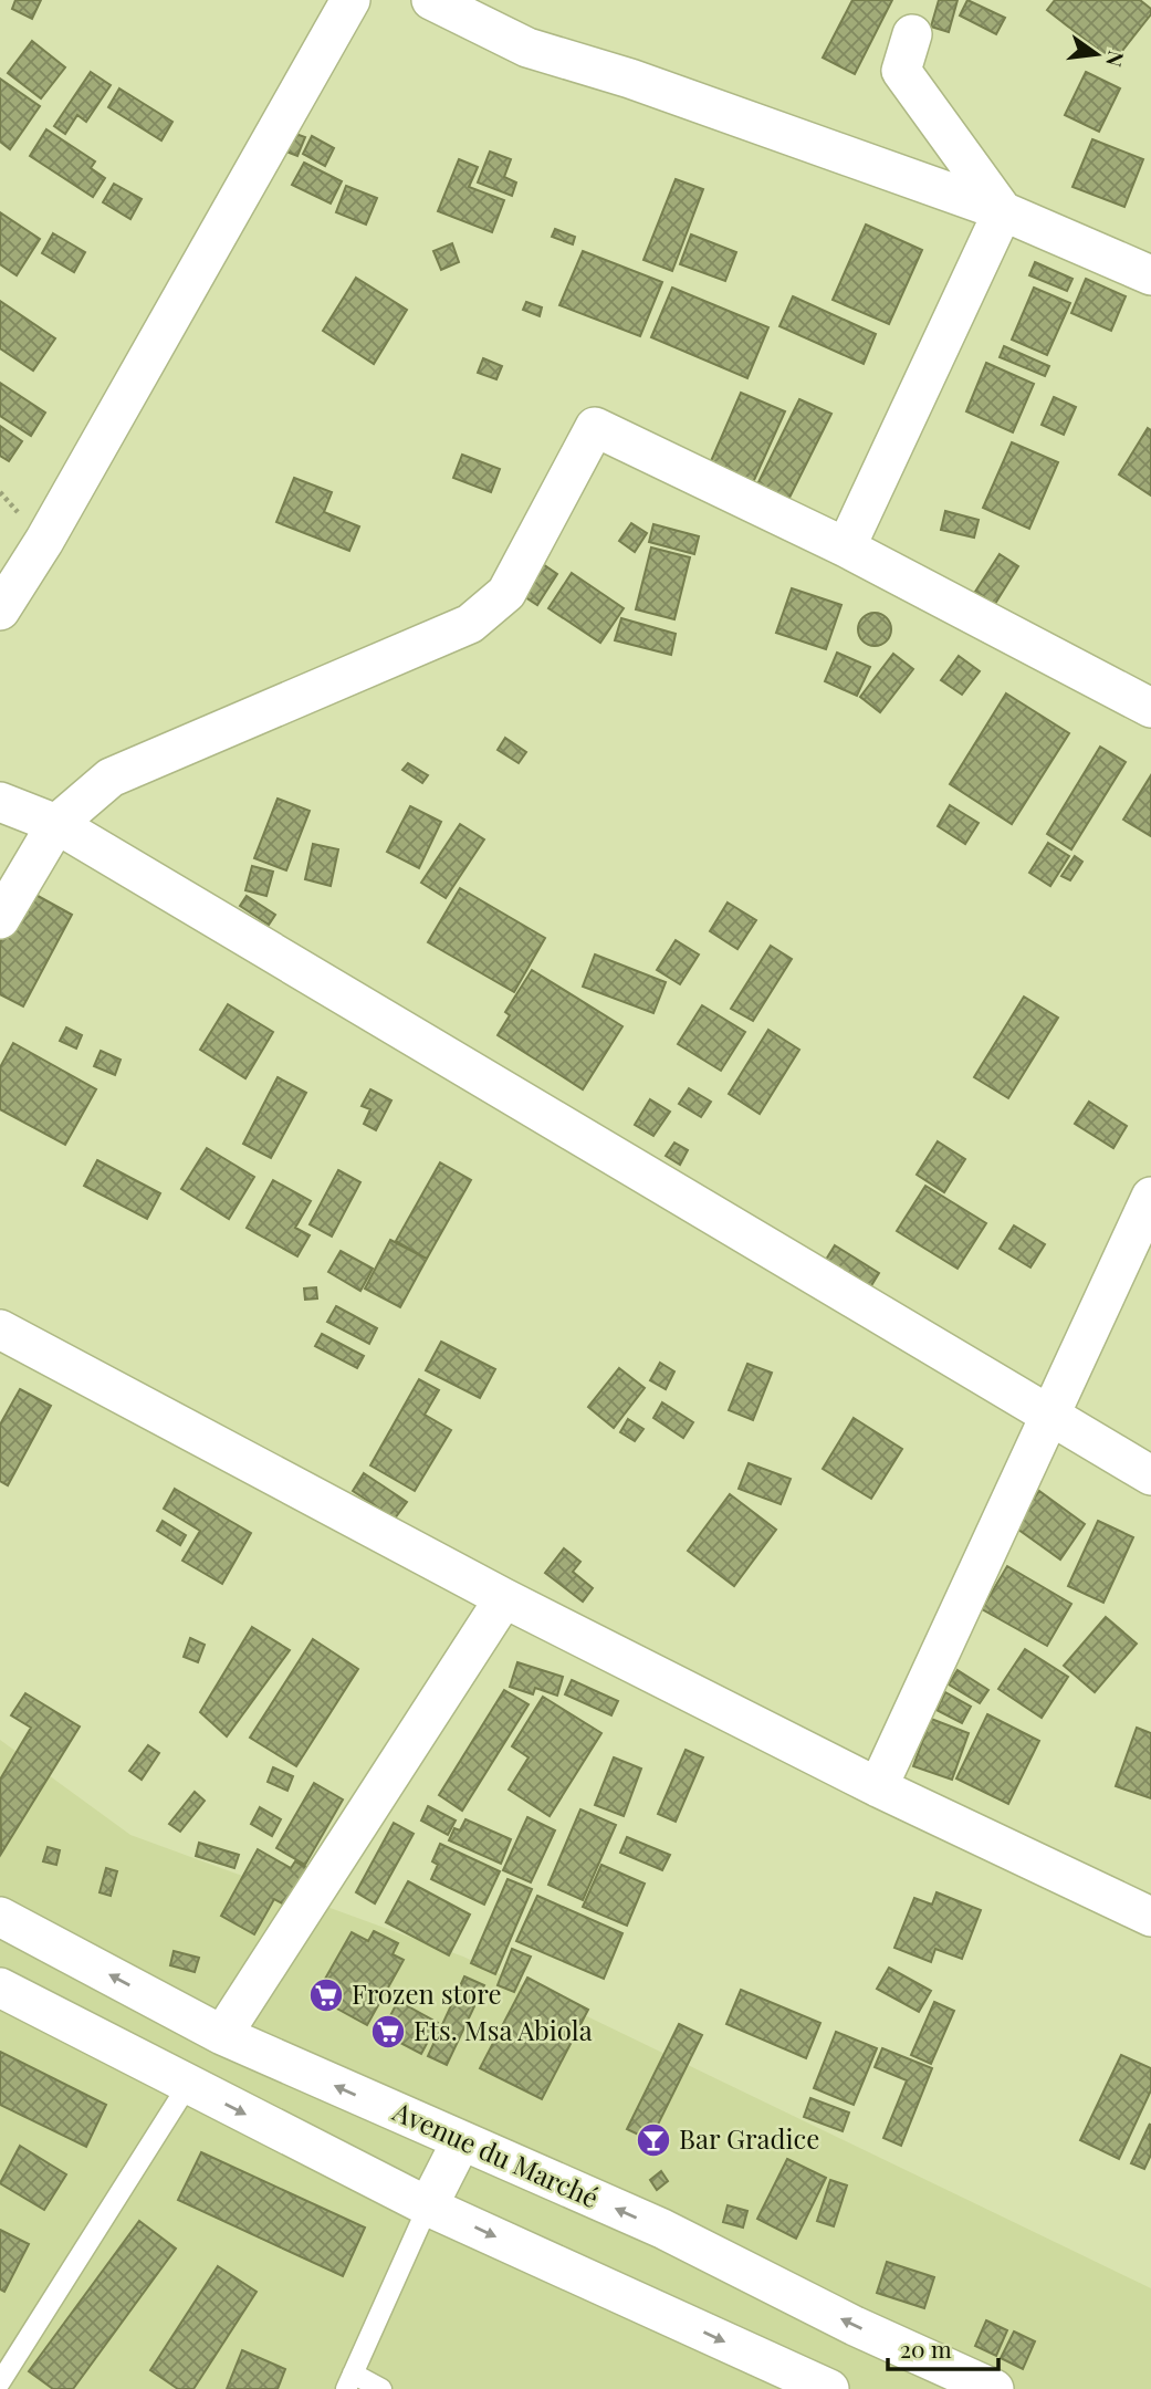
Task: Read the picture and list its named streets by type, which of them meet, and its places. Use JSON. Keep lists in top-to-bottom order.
{
  "streets": {
    "street": ["Avenue du Marché"]
  },
  "places": {
    "supermarket": ["Frozen store", "Ets. Msa Abiola"],
    "bar": ["Bar Gradice"]
  },
  "scale_bar": "20 m",
  "north": "right"
}
